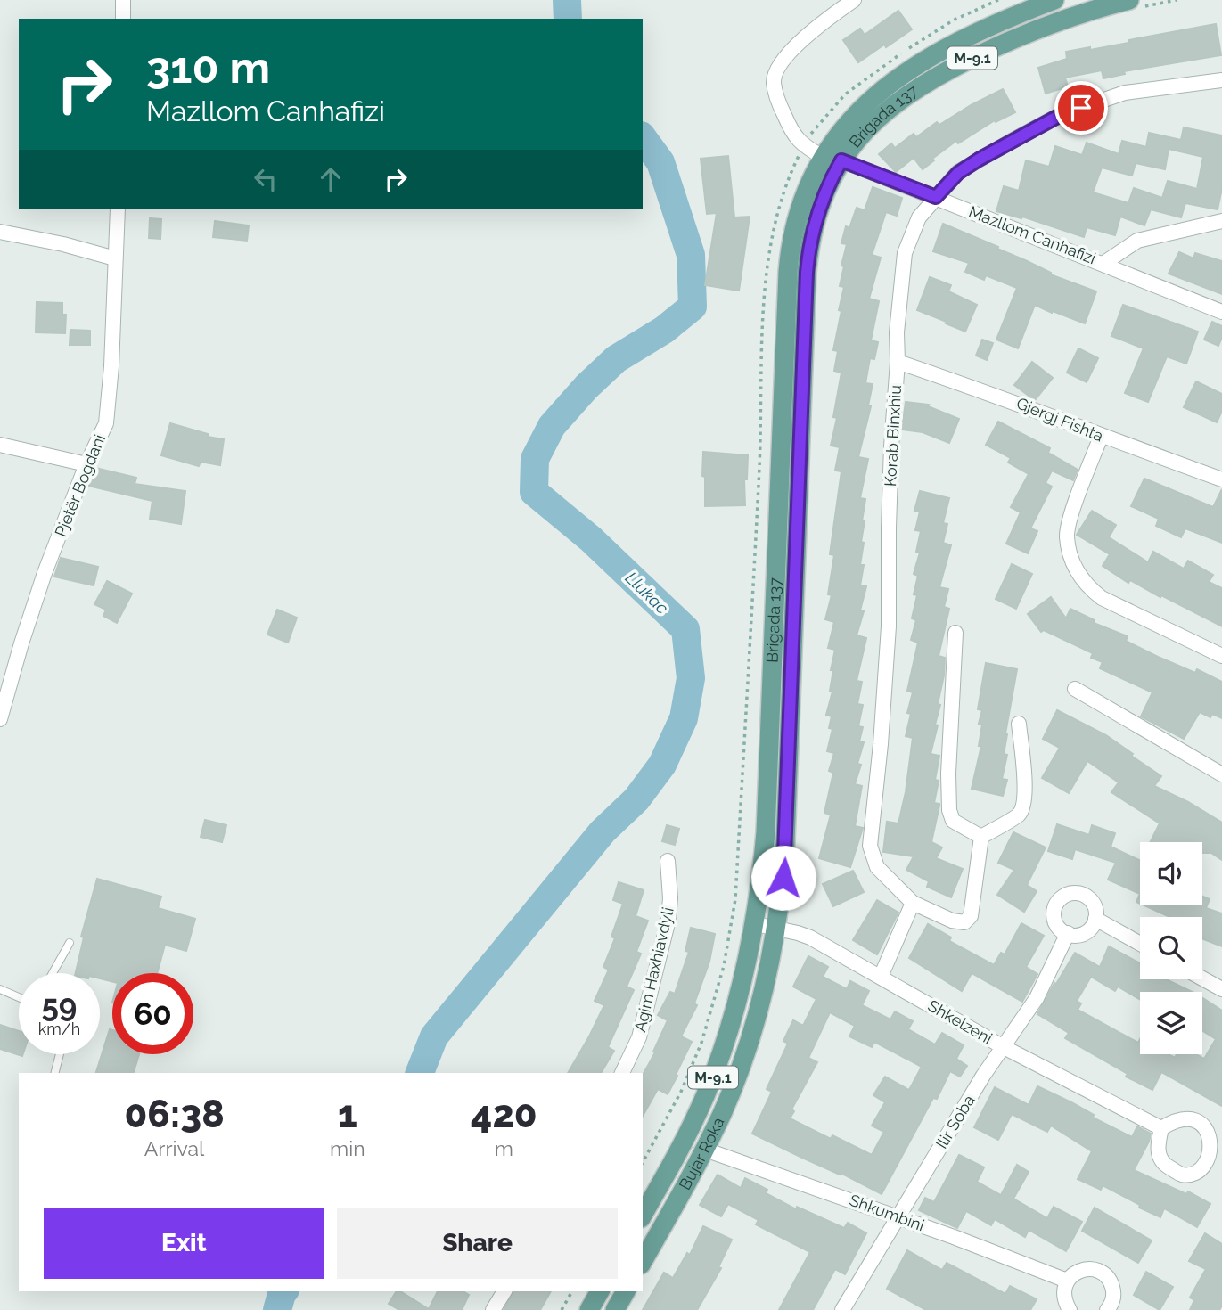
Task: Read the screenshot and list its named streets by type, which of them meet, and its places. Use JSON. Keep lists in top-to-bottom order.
{
  "streets": {
    "main road": ["M-9.1", "Brigada 137", "Bujar Roka"],
    "street": [
      "Mazllom Canhafizi",
      "Gjergj Fishta",
      "Korab Binxhiu",
      "Pjetër Bogdani",
      "Agim Haxhiavdyli",
      "Shkelzeni",
      "Ilir Soba",
      "Shkumbini"
    ]
  },
  "crossings": [
    ["Brigada 137", "Mazllom Canhafizi"],
    ["Brigada 137", "Shkelzeni"],
    ["Brigada 137", "Bujar Roka"],
    ["Mazllom Canhafizi", "Korab Binxhiu"],
    ["Gjergj Fishta", "Korab Binxhiu"],
    ["Shkelzeni", "Ilir Soba"],
    ["Shkelzeni", "Bujar Roka"],
    ["Ilir Soba", "Shkumbini"],
    ["Bujar Roka", "Shkumbini"]
  ],
  "water": ["Llukac"],
  "page": {
    "turn": ["310 m", "Mazllom Canhafizi"],
    "speed": "59 km/h",
    "limit": "60",
    "eta": [
      "06:38",
      "Arrival",
      "1",
      "min",
      "420",
      "m"
    ],
    "buttons": ["Exit", "Share"]
  }
}
